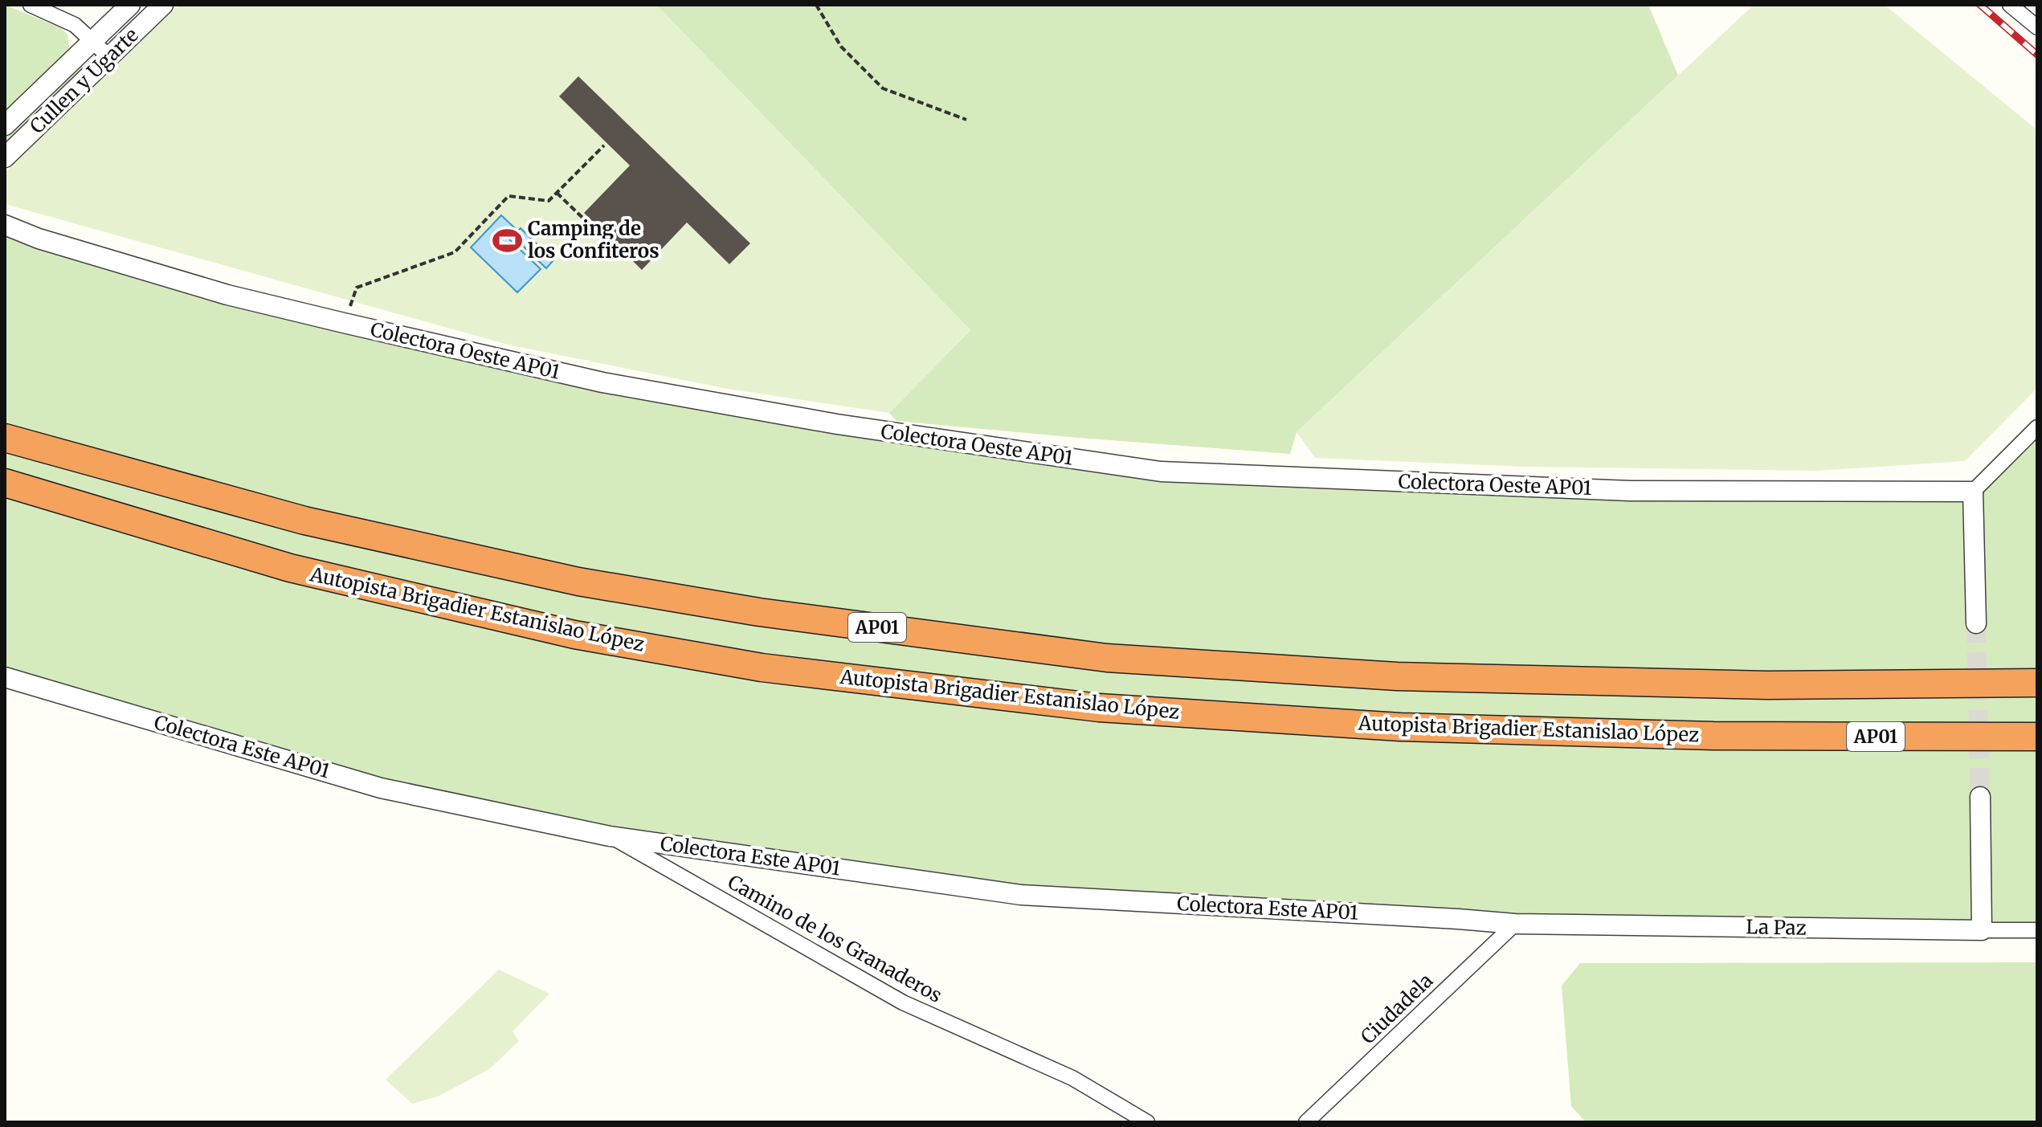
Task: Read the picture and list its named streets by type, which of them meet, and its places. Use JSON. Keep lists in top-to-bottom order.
{
  "streets": {
    "highway": ["Autopista Brigadier Estanislao López", "AP01"],
    "street": [
      "Cullen y Ugarte",
      "Colectora Oeste AP01",
      "Colectora Este AP01",
      "La Paz",
      "Camino de los Granaderos",
      "Ciudadela"
    ]
  },
  "crossings": [
    ["Colectora Este AP01", "La Paz"],
    ["Colectora Este AP01", "Camino de los Granaderos"],
    ["Colectora Este AP01", "Ciudadela"],
    ["La Paz", "Ciudadela"]
  ],
  "places": {
    "sports": ["Camping de los Confiteros"]
  }
}
